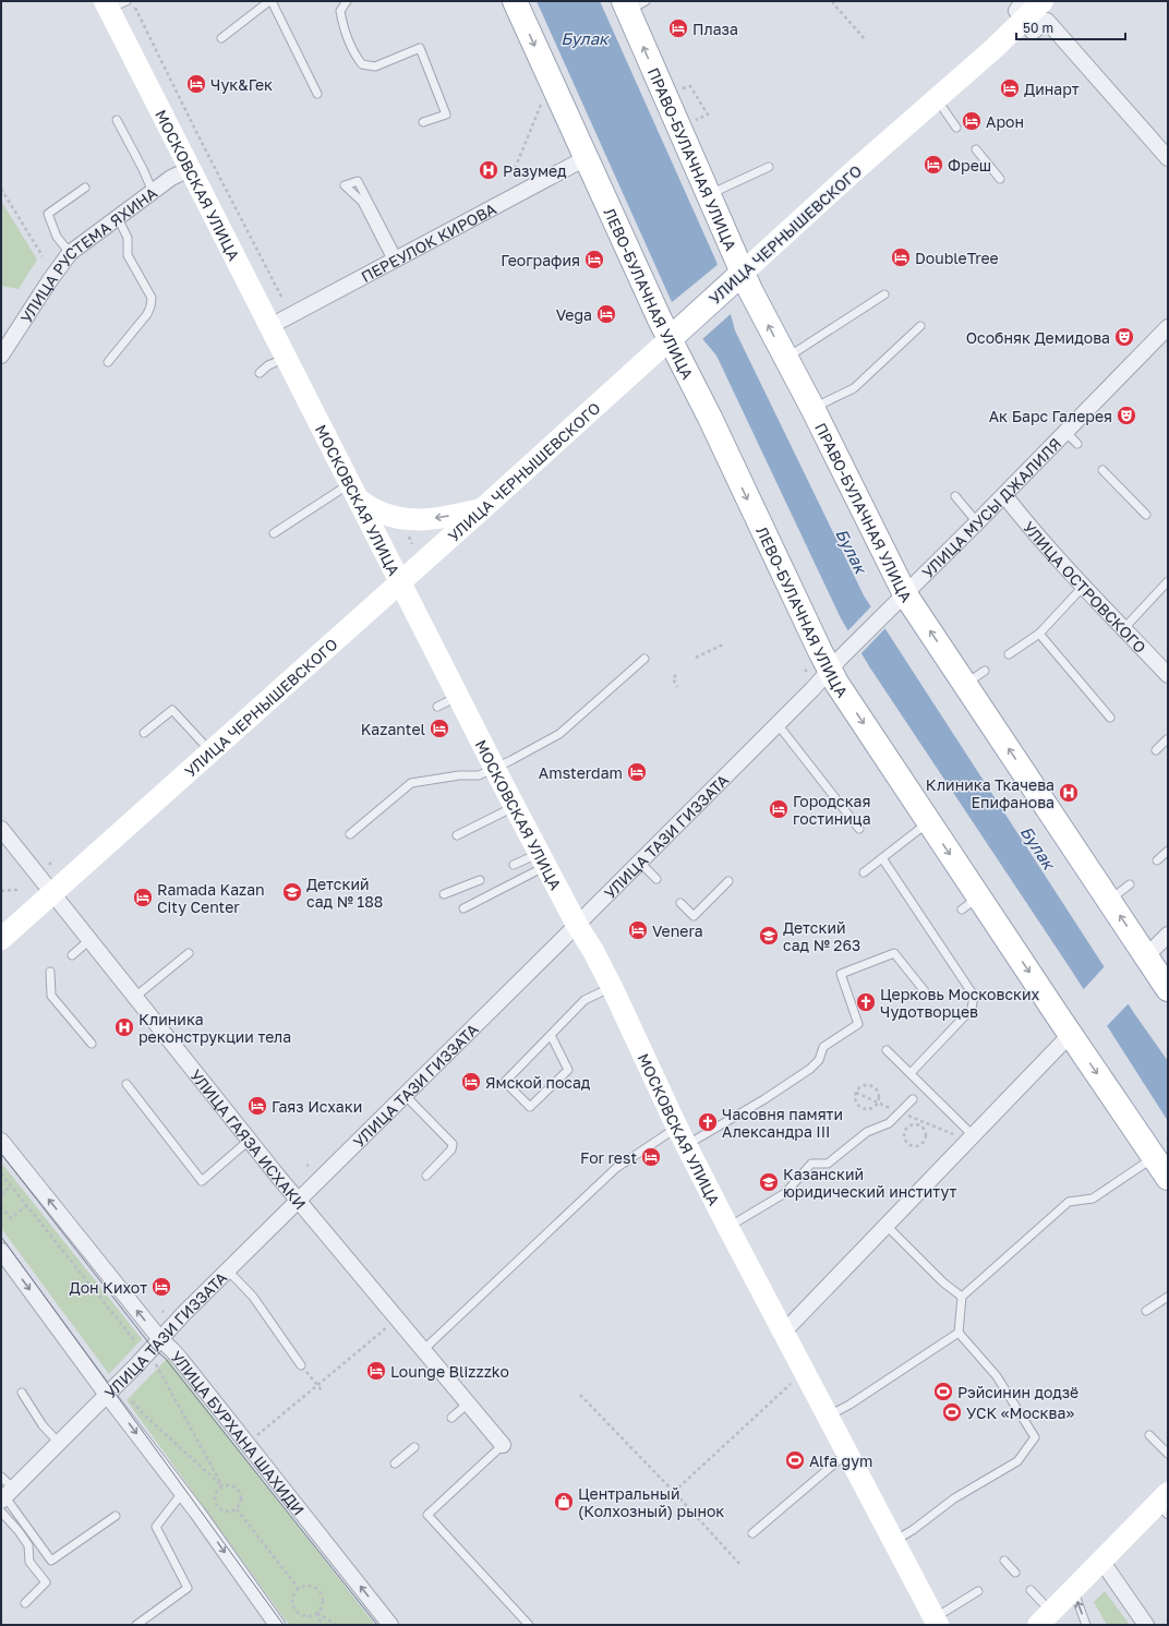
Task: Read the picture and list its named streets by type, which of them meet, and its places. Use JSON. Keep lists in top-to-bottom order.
{
  "streets": {
    "main road": ["ПРАВО-БУЛАЧНАЯ УЛИЦА", "УЛИЦА ЧЕРНЫШЕВСКОГО", "ЛЕВО-БУЛАЧНАЯ УЛИЦА"],
    "street": [
      "МОСКОВСКАЯ УЛИЦА",
      "ПЕРЕУЛОК КИРОВА",
      "УЛИЦА РУСТЕМА ЯХИНА",
      "УЛИЦА МУСЫ ДЖАЛИЛЯ",
      "УЛИЦА ОСТРОВСКОГО",
      "УЛИЦА ТАЗИ ГИЗЗАТА",
      "УЛИЦА ГАЯЗА ИСХАКИ",
      "УЛИЦА БУРХАНА ШАХИДИ"
    ]
  },
  "crossings": [
    ["ПРАВО-БУЛАЧНАЯ УЛИЦА", "УЛИЦА ЧЕРНЫШЕВСКОГО"],
    ["ПРАВО-БУЛАЧНАЯ УЛИЦА", "УЛИЦА МУСЫ ДЖАЛИЛЯ"],
    ["МОСКОВСКАЯ УЛИЦА", "УЛИЦА ЧЕРНЫШЕВСКОГО"],
    ["МОСКОВСКАЯ УЛИЦА", "ПЕРЕУЛОК КИРОВА"],
    ["МОСКОВСКАЯ УЛИЦА", "УЛИЦА РУСТЕМА ЯХИНА"],
    ["МОСКОВСКАЯ УЛИЦА", "УЛИЦА ТАЗИ ГИЗЗАТА"],
    ["УЛИЦА ЧЕРНЫШЕВСКОГО", "ЛЕВО-БУЛАЧНАЯ УЛИЦА"],
    ["УЛИЦА ЧЕРНЫШЕВСКОГО", "УЛИЦА ГАЯЗА ИСХАКИ"],
    ["ПЕРЕУЛОК КИРОВА", "ЛЕВО-БУЛАЧНАЯ УЛИЦА"],
    ["ЛЕВО-БУЛАЧНАЯ УЛИЦА", "УЛИЦА МУСЫ ДЖАЛИЛЯ"],
    ["ЛЕВО-БУЛАЧНАЯ УЛИЦА", "УЛИЦА ТАЗИ ГИЗЗАТА"],
    ["УЛИЦА МУСЫ ДЖАЛИЛЯ", "УЛИЦА ОСТРОВСКОГО"],
    ["УЛИЦА МУСЫ ДЖАЛИЛЯ", "УЛИЦА ТАЗИ ГИЗЗАТА"],
    ["УЛИЦА ТАЗИ ГИЗЗАТА", "УЛИЦА ГАЯЗА ИСХАКИ"],
    ["УЛИЦА ТАЗИ ГИЗЗАТА", "УЛИЦА БУРХАНА ШАХИДИ"]
  ],
  "one_way": ["ПРАВО-БУЛАЧНАЯ УЛИЦА", "ЛЕВО-БУЛАЧНАЯ УЛИЦА"],
  "water": ["Булак"],
  "places": {
    "hotel": [
      "Плаза",
      "Чук&Гек",
      "Динарт",
      "Арон",
      "Фреш",
      "DoubleTree",
      "География",
      "Vega",
      "Kazantel",
      "Amsterdam",
      "Городская гостиница",
      "Ramada Kazan City Center",
      "Venera",
      "Ямской посад",
      "Гаяз Исхаки",
      "For rest",
      "Дон Кихот",
      "Lounge Blizzzko"
    ],
    "hospital": ["Разумед", "Клиника Ткачева Епифанова", "Клиника реконструкции тела"],
    "theatre": ["Особняк Демидова", "Ак Барс Галерея"],
    "school or university": ["Детский сад № 188", "Детский сад № 263", "Казанский юридический институт"],
    "church": ["Церковь Московских Чудотворцев", "Часовня памяти Александра III"],
    "sports": ["Рэйсинин додзё", "УСК «Москва»", "Alfa gym"],
    "shop": ["Центральный (Колхозный) рынок"]
  },
  "scale_bar": "50 m"
}
